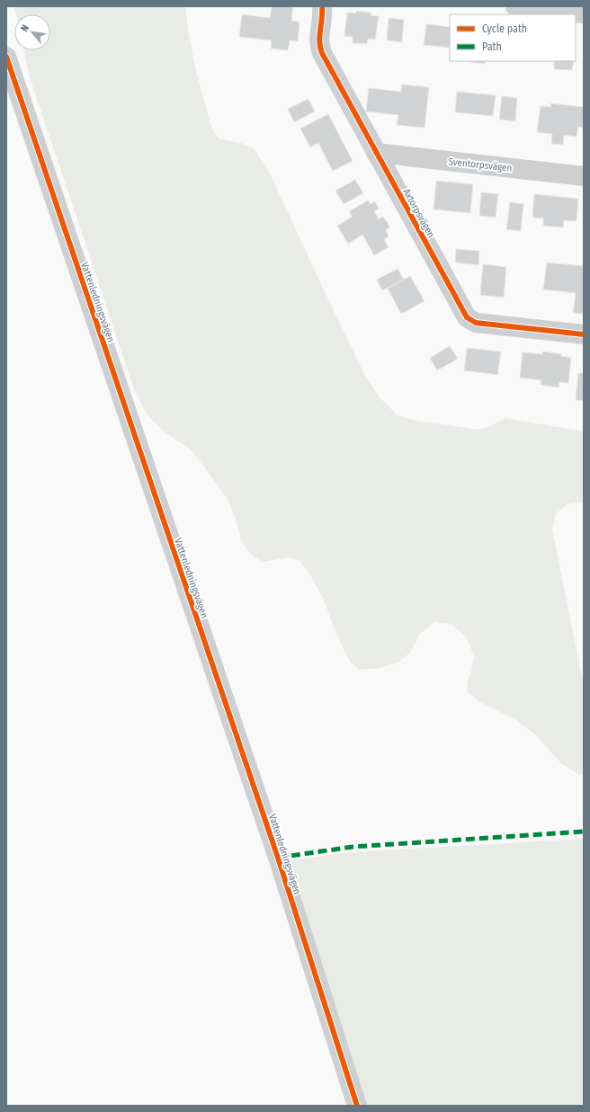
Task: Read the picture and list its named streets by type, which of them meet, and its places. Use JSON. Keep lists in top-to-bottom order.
{
  "streets": {
    "street": ["Sventorpsvägen", "Axtorpsvägen", "Vattenledningsvägen"]
  },
  "crossings": [
    ["Sventorpsvägen", "Axtorpsvägen"]
  ],
  "legend": ["Cycle path", "Path"],
  "north": "top left"
}
